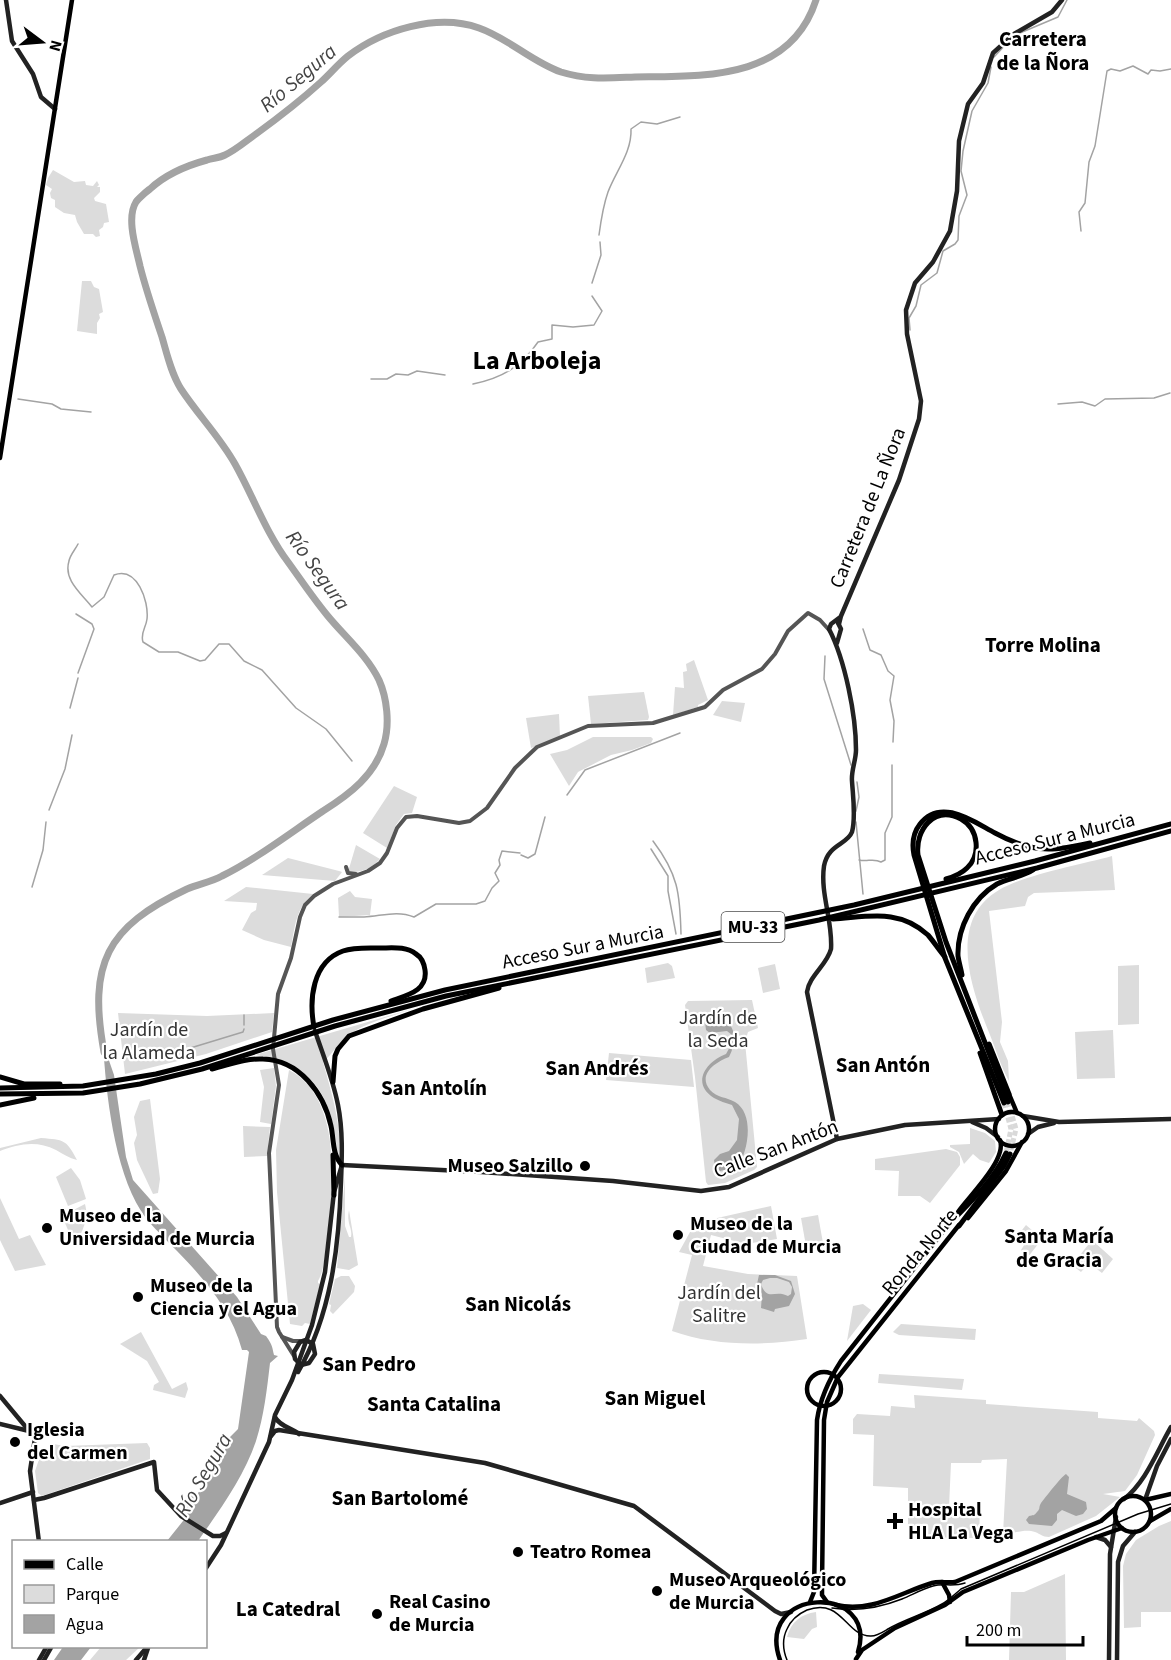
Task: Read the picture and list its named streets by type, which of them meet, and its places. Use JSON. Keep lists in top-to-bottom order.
{
  "streets": {
    "highway": ["Acceso Sur a Murcia", "MU-33"],
    "main road": ["Carretera de La Ñora", "Calle San Antón", "Ronda Norte"]
  },
  "crossings": [
    ["Calle San Antón", "Ronda Norte"]
  ],
  "districts": [
    "Carretera de la Ñora",
    "La Arboleja",
    "Torre Molina",
    "San Antón",
    "San Andrés",
    "San Antolín",
    "Santa María de Gracia",
    "San Nicolás",
    "San Pedro",
    "San Miguel",
    "Santa Catalina",
    "San Bartolomé",
    "La Catedral"
  ],
  "water": ["Río Segura"],
  "parks": ["Jardín de la Seda", "Jardín de la Alameda", "Jardín del Salitre"],
  "places": {
    "other": [
      "Museo Salzillo",
      "Museo de la Universidad de Murcia",
      "Museo de la Ciudad de Murcia",
      "Museo de la Ciencia y el Agua",
      "Iglesia del Carmen",
      "Teatro Romea",
      "Museo Arqueológico de Murcia",
      "Real Casino de Murcia"
    ],
    "health": ["Hospital HLA La Vega"]
  },
  "legend": ["Calle", "Parque", "Agua"],
  "scale_bar": "200 m",
  "north": "right"
}
